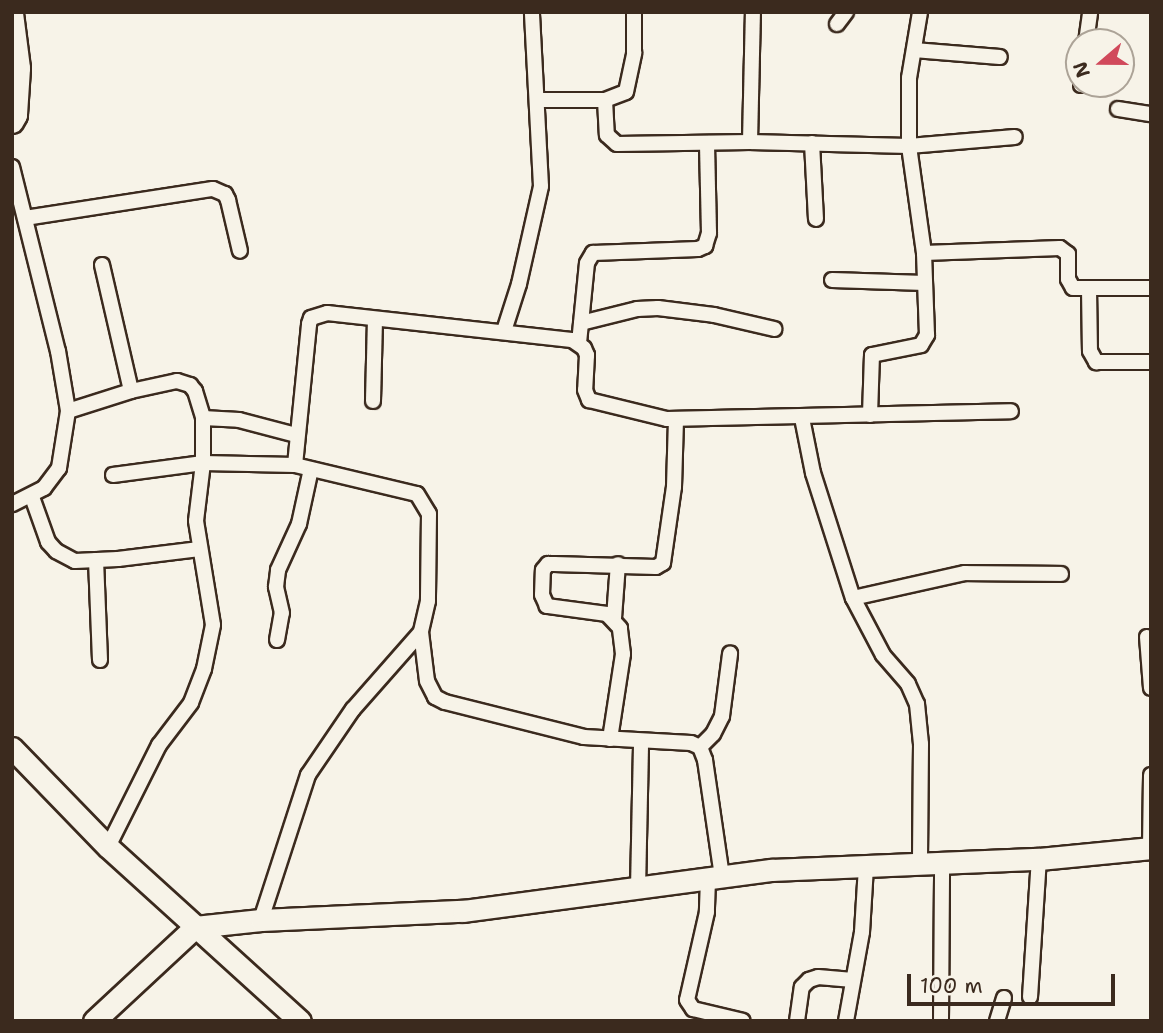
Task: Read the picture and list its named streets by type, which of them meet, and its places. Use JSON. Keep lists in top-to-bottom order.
{
  "scale_bar": "100 m",
  "north": "left"
}
